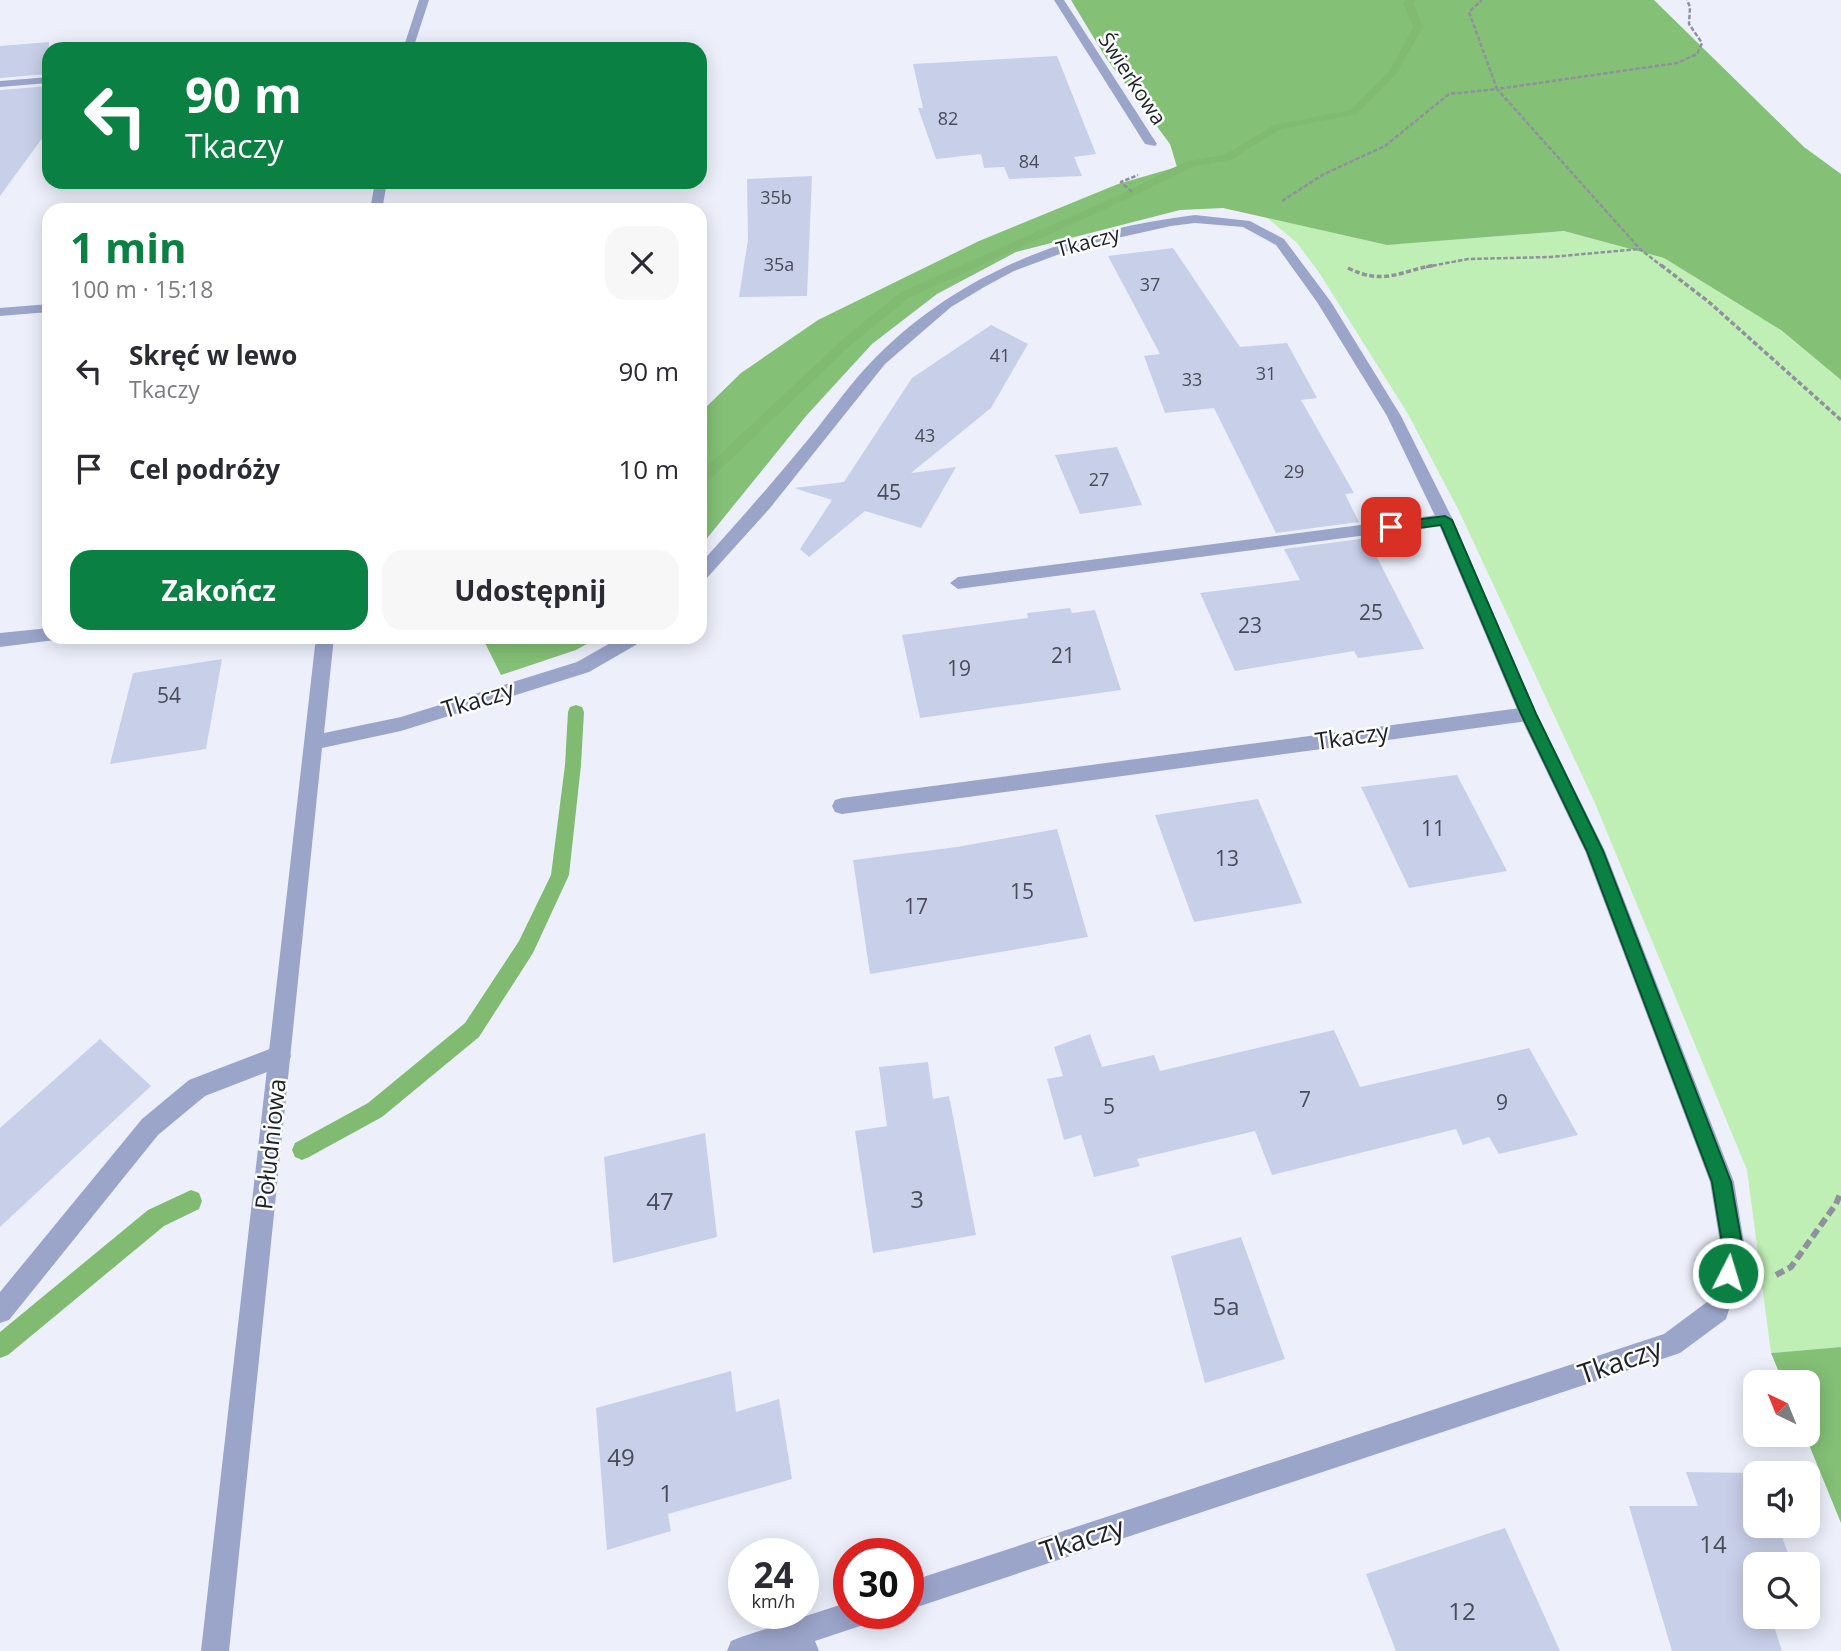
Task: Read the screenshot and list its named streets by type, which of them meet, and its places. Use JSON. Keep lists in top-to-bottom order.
{
  "streets": {
    "street": ["Świerkowa", "Tkaczy", "Południowa"]
  },
  "crossings": [
    ["Tkaczy", "Południowa"]
  ],
  "house_numbers": [
    "82",
    "84",
    "35b",
    "35a",
    "37",
    "41",
    "31",
    "33",
    "43",
    "29",
    "27",
    "45",
    "25",
    "23",
    "21",
    "19",
    "54",
    "11",
    "13",
    "15",
    "17",
    "7",
    "9",
    "5",
    "3",
    "47",
    "5a",
    "49",
    "1",
    "14",
    "12"
  ],
  "north": "top left",
  "page": {
    "turn": ["90 m", "Tkaczy"],
    "heading": ["1 min", "100 m · 15:18"],
    "list": [
      {
        "name": "Skręć w lewo",
        "note": "Tkaczy",
        "value": "90 m"
      },
      {
        "name": "Cel podróży",
        "value": "10 m"
      }
    ],
    "buttons": ["Zakończ", "Udostępnij"],
    "speed": "24 km/h",
    "limit": "30"
  }
}
